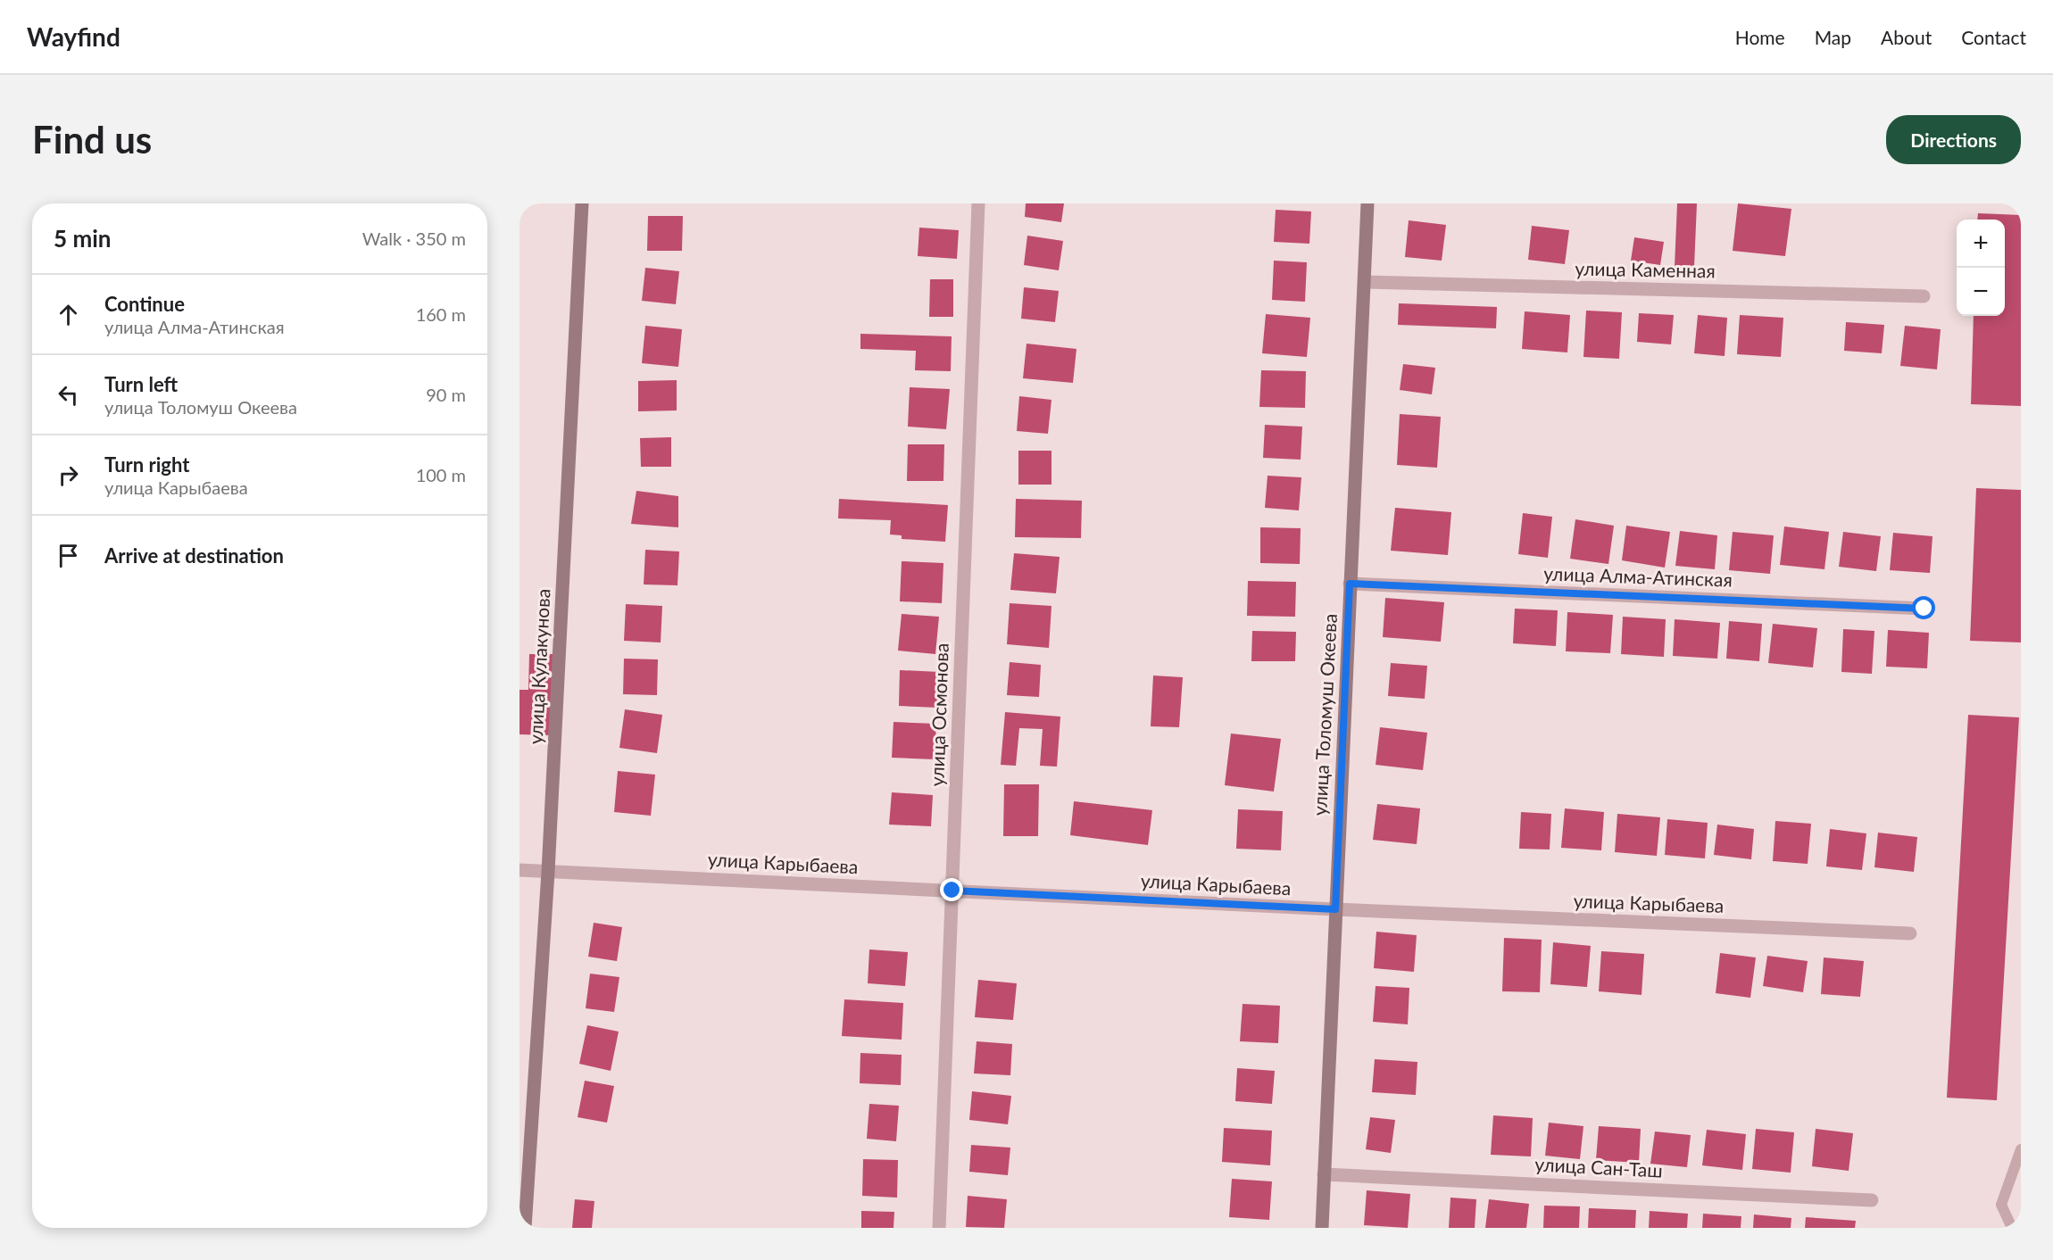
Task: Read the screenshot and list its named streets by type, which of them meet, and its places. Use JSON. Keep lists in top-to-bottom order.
{
  "streets": {
    "street": [
      "улица Каменная",
      "улица Алма-Атинская",
      "улица Кулакунова",
      "улица Осмонова",
      "улица Толомуш Океева",
      "улица Карыбаева",
      "улица Сан-Таш"
    ]
  },
  "crossings": [
    ["улица Каменная", "улица Толомуш Океева"],
    ["улица Алма-Атинская", "улица Толомуш Океева"],
    ["улица Кулакунова", "улица Карыбаева"],
    ["улица Осмонова", "улица Карыбаева"],
    ["улица Толомуш Океева", "улица Карыбаева"],
    ["улица Толомуш Океева", "улица Сан-Таш"]
  ],
  "page": {
    "header": "Wayfind",
    "nav": [
      "Home",
      "Map",
      "About",
      "Contact"
    ],
    "buttons": "Directions",
    "title": "Find us",
    "heading": ["5 min", "Walk · 350 m"],
    "map_buttons": ["+", "−"],
    "list": [
      ["Continue", "улица Алма-Атинская", "160 m"],
      ["Turn left", "улица Толомуш Океева", "90 m"],
      ["Turn right", "улица Карыбаева", "100 m"],
      "Arrive at destination"
    ]
  }
}
